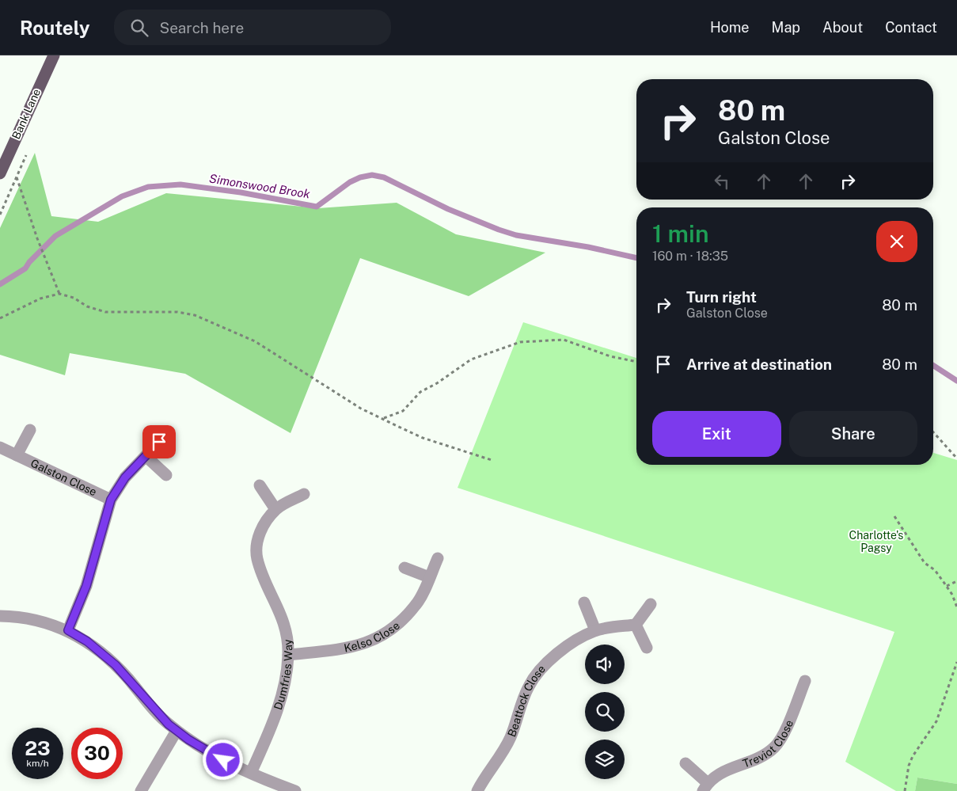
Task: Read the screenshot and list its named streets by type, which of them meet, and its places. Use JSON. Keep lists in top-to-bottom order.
{
  "streets": {
    "main road": ["Bank Lane"],
    "street": [
      "Galston Close",
      "Kelso Close",
      "Dumfries Way",
      "Beattock Close",
      "Treviot Close"
    ]
  },
  "crossings": [
    ["Kelso Close", "Dumfries Way"]
  ],
  "water": ["Simonswood Brook"],
  "parks": ["Charlotte's Pagsy"],
  "page": {
    "header": "Routely",
    "search": "Search here",
    "nav": [
      "Home",
      "Map",
      "About",
      "Contact"
    ],
    "turn": ["80 m", "Galston Close"],
    "heading": ["1 min", "160 m · 18:35"],
    "list": [
      {
        "name": "Turn right",
        "note": "Galston Close",
        "value": "80 m"
      },
      {
        "name": "Arrive at destination",
        "value": "80 m"
      }
    ],
    "buttons": ["Exit", "Share"],
    "speed": "23 km/h",
    "limit": "30"
  }
}
